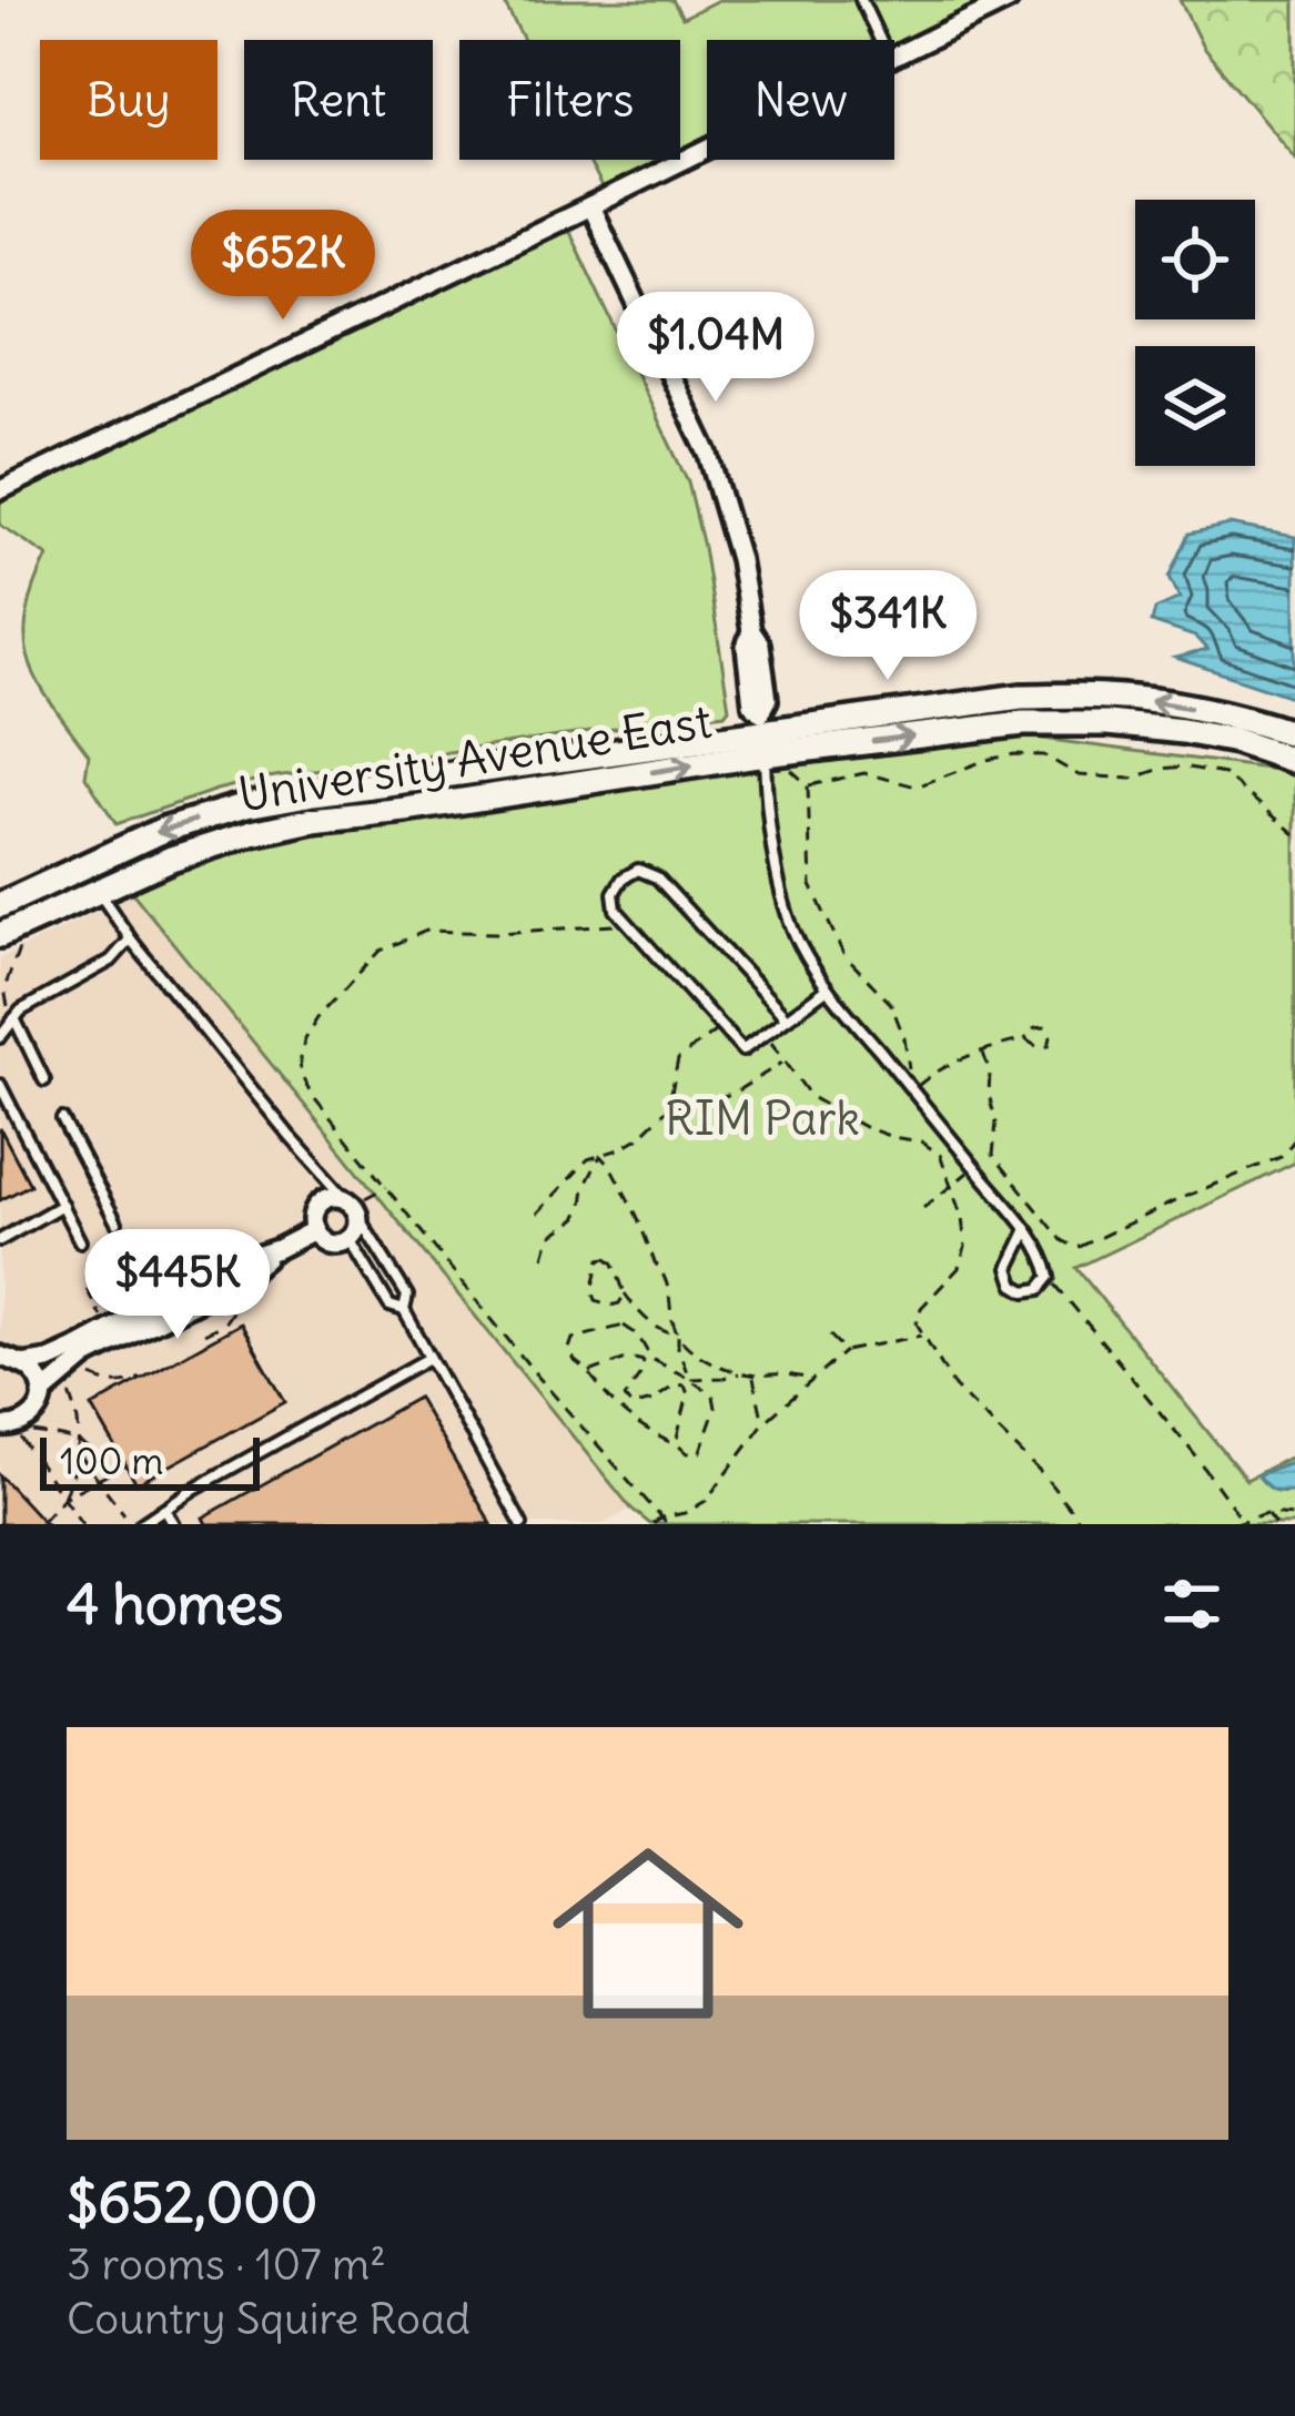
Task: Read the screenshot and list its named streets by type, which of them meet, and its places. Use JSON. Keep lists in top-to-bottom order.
{
  "streets": {
    "main road": ["University Avenue East"]
  },
  "parks": ["RIM Park"],
  "scale_bar": "100 m",
  "page": {
    "chip": [
      "Buy",
      "Rent",
      "Filters",
      "New"
    ],
    "price": [
      "$652K",
      "$1.04M",
      "$341K",
      "$445K"
    ],
    "scale": "100 m",
    "heading": "4 homes",
    "list": [
      {
        "name": "$652,000",
        "note": "3 rooms · 107 m² · Country Squire Road"
      }
    ]
  }
}
